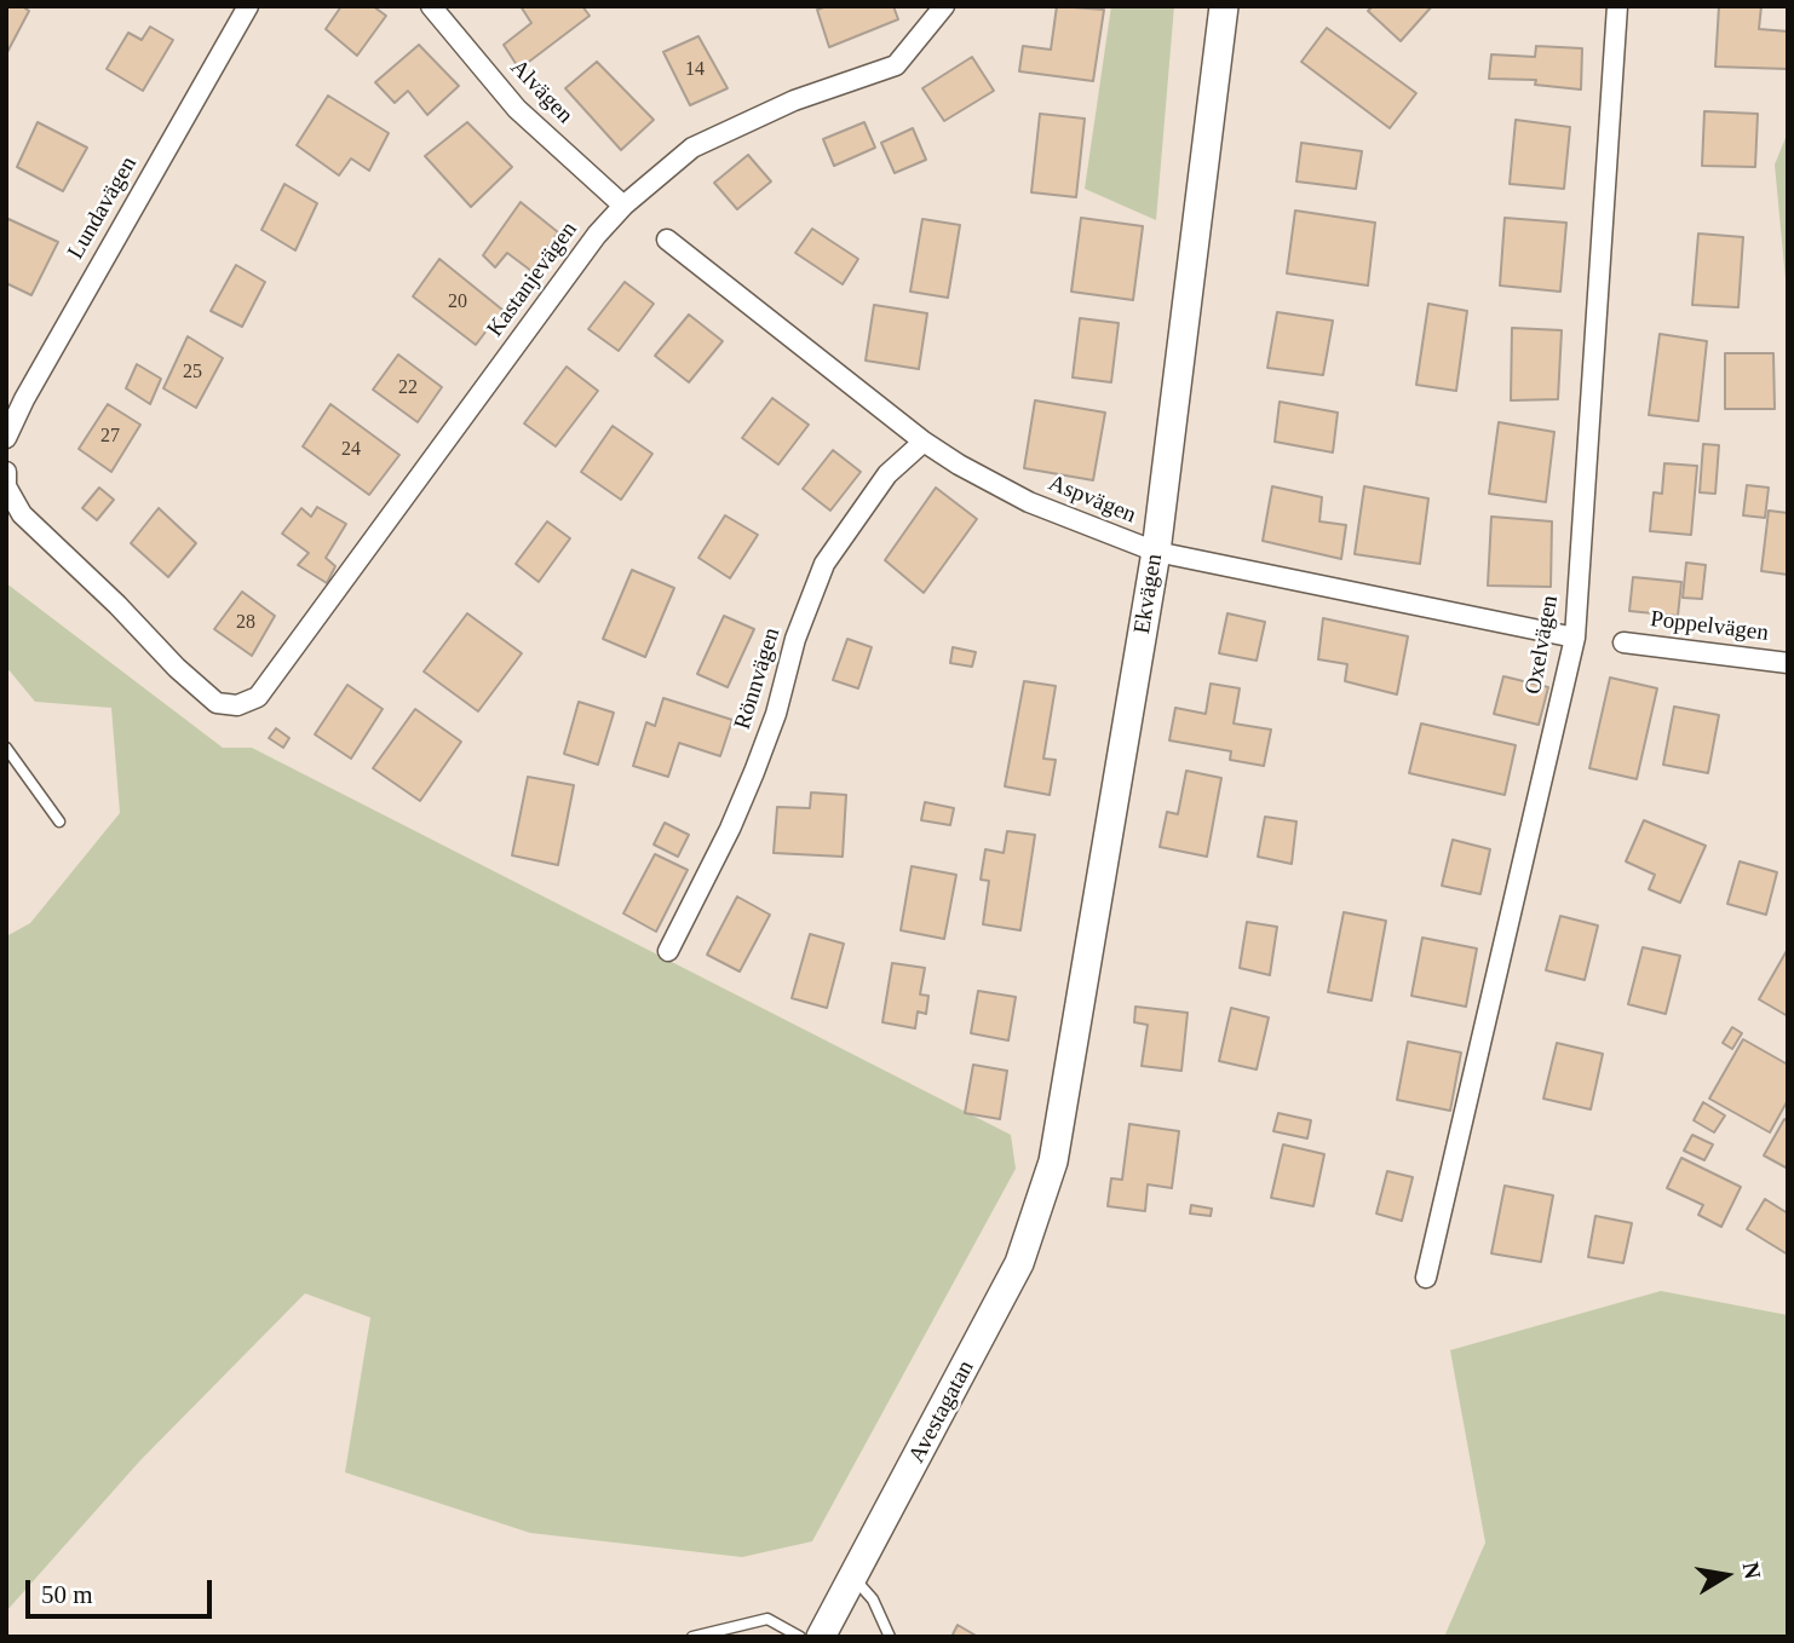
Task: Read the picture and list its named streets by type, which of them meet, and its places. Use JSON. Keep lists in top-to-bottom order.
{
  "streets": {
    "street": [
      "Alvägen",
      "Lundavägen",
      "Kastanjevägen",
      "Aspvägen",
      "Ekvägen",
      "Poppelvägen",
      "Oxelvägen",
      "Rönnvägen",
      "Avestagatan"
    ]
  },
  "crossings": [
    ["Alvägen", "Kastanjevägen"],
    ["Aspvägen", "Ekvägen"],
    ["Aspvägen", "Oxelvägen"],
    ["Aspvägen", "Rönnvägen"],
    ["Ekvägen", "Avestagatan"]
  ],
  "house_numbers": [
    "14",
    "20",
    "25",
    "22",
    "27",
    "24",
    "28"
  ],
  "scale_bar": "50 m",
  "north": "right"
}
